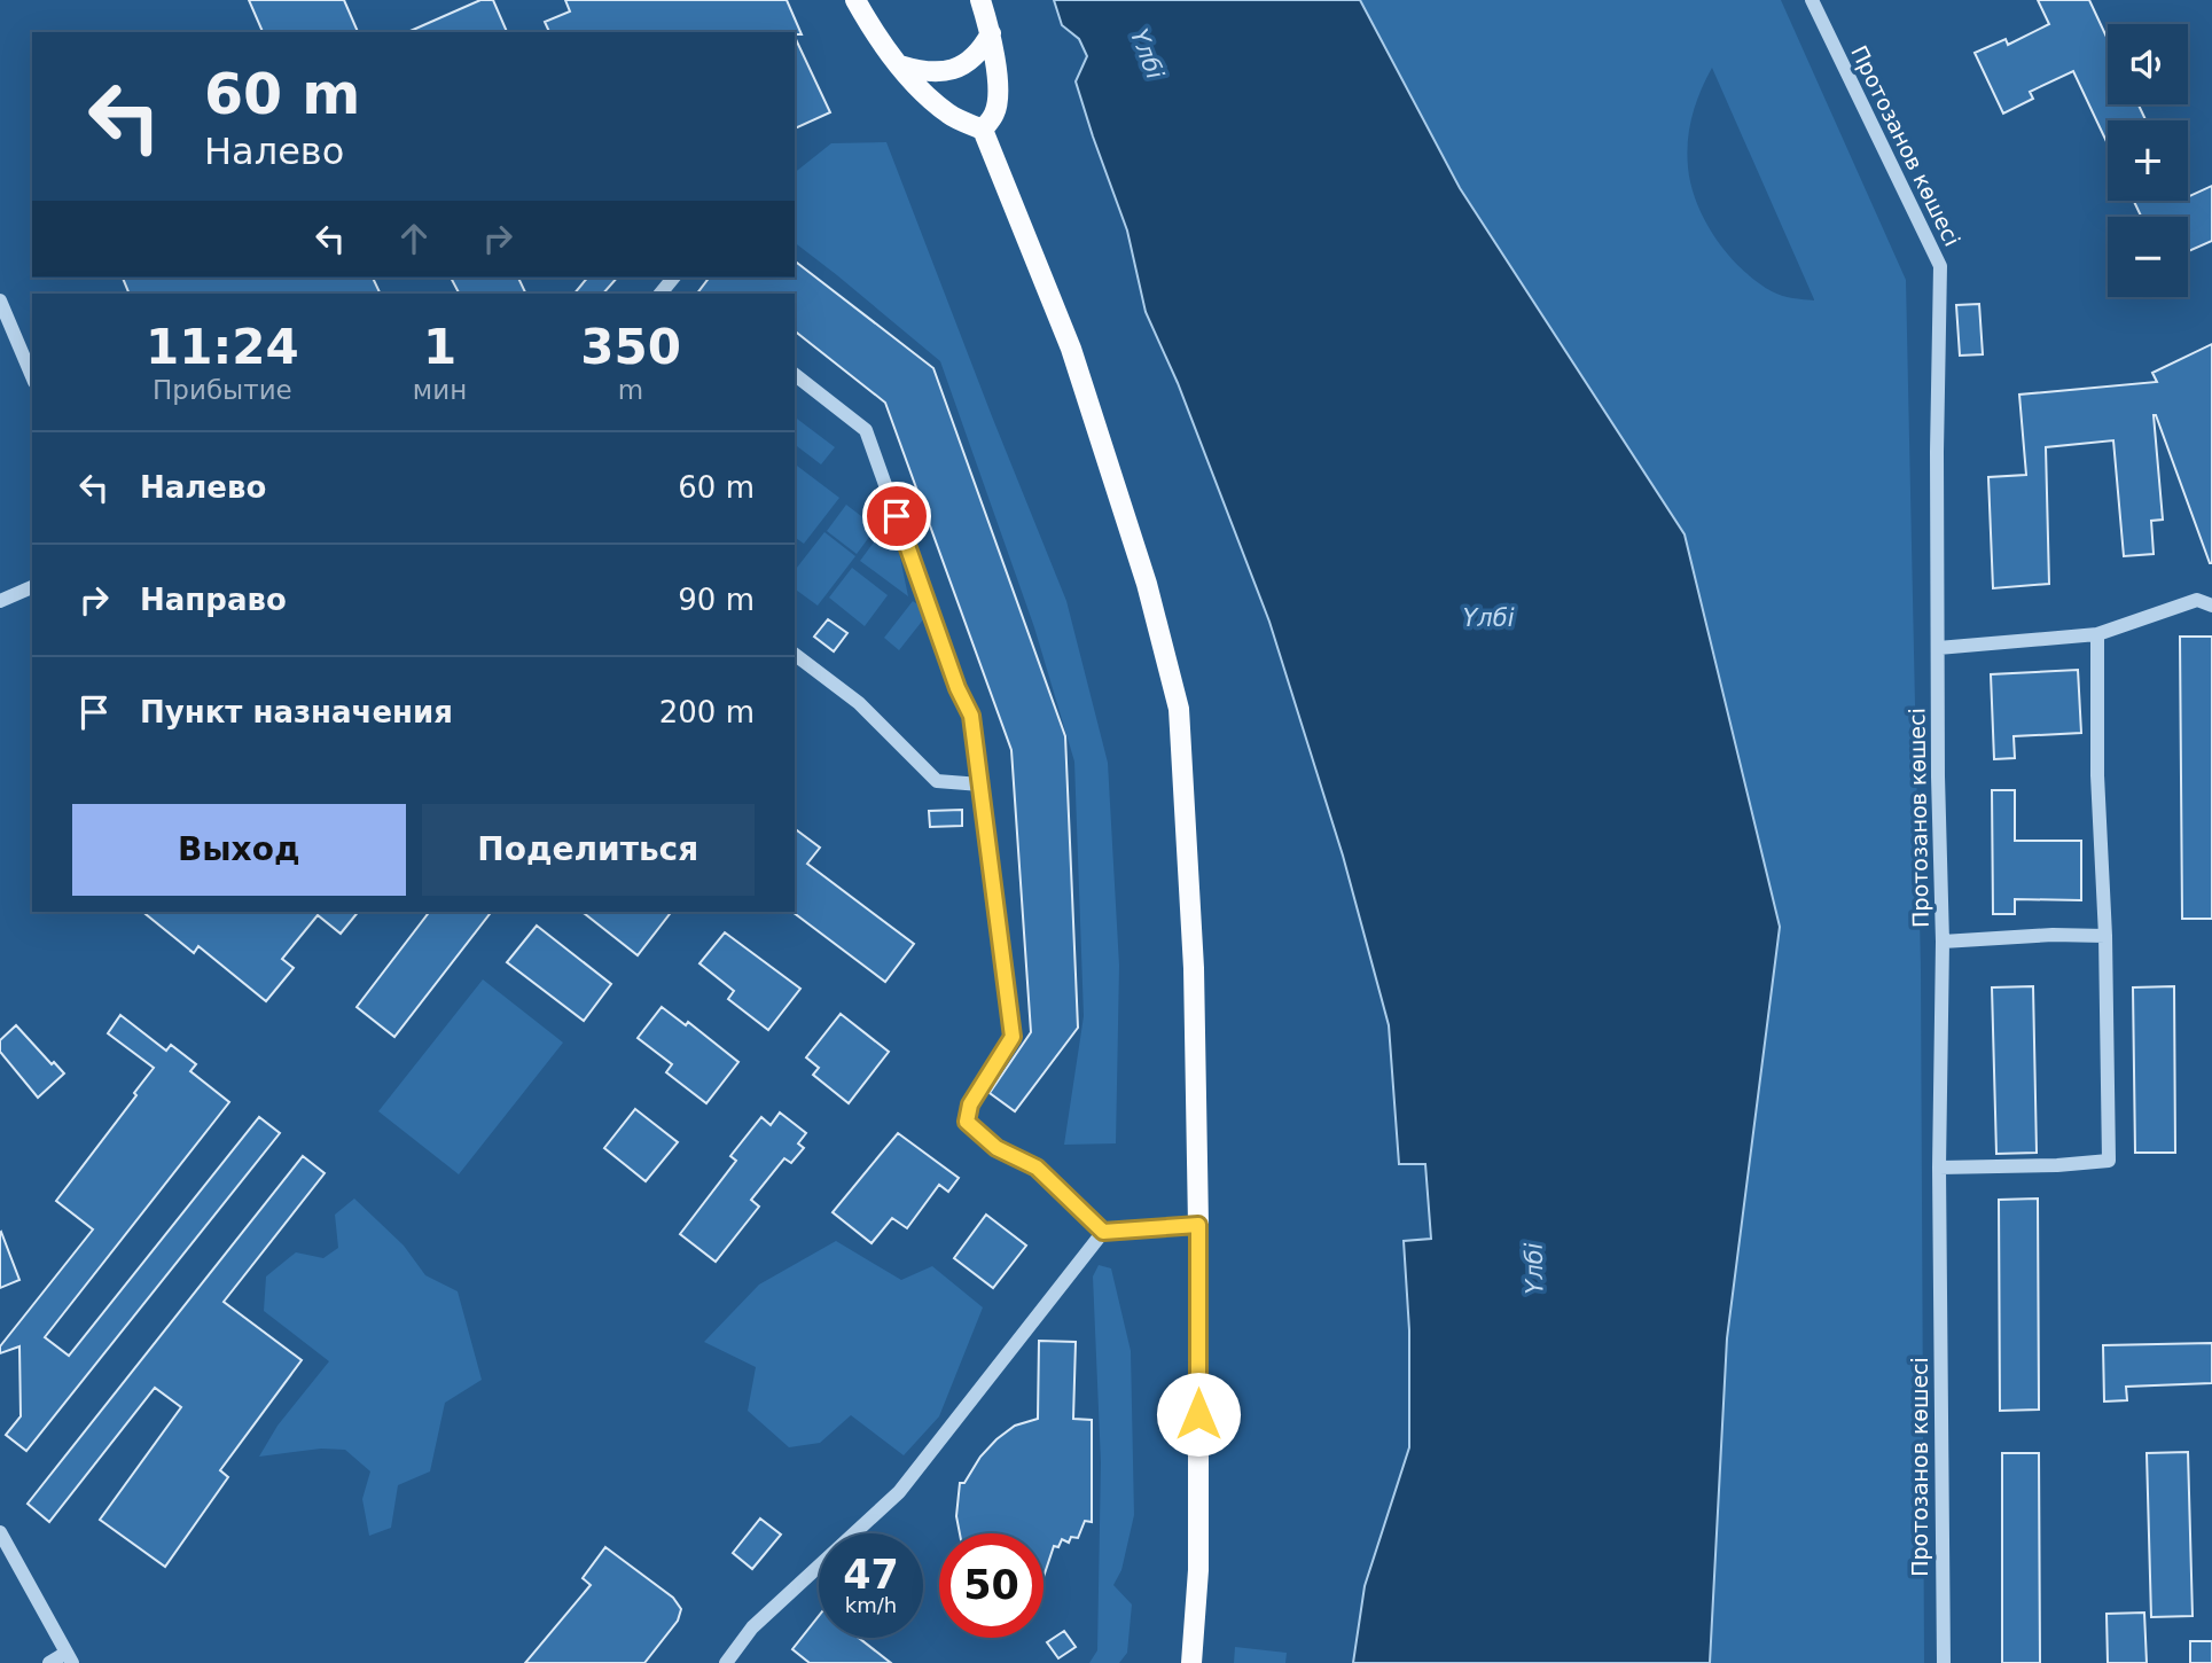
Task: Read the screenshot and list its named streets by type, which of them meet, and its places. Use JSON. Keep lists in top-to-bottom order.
{
  "streets": {
    "street": ["Протозанов көшесі"]
  },
  "water": ["Үлбі"],
  "page": {
    "map_buttons": ["+", "−"],
    "turn": ["60 m", "Налево"],
    "eta": [
      "11:24",
      "Прибытие",
      "1",
      "мин",
      "350",
      "m"
    ],
    "list": [
      {
        "name": "Налево",
        "value": "60 m"
      },
      {
        "name": "Направо",
        "value": "90 m"
      },
      {
        "name": "Пункт назначения",
        "value": "200 m"
      }
    ],
    "buttons": ["Выход", "Поделиться"],
    "speed": "47 km/h",
    "limit": "50"
  }
}
